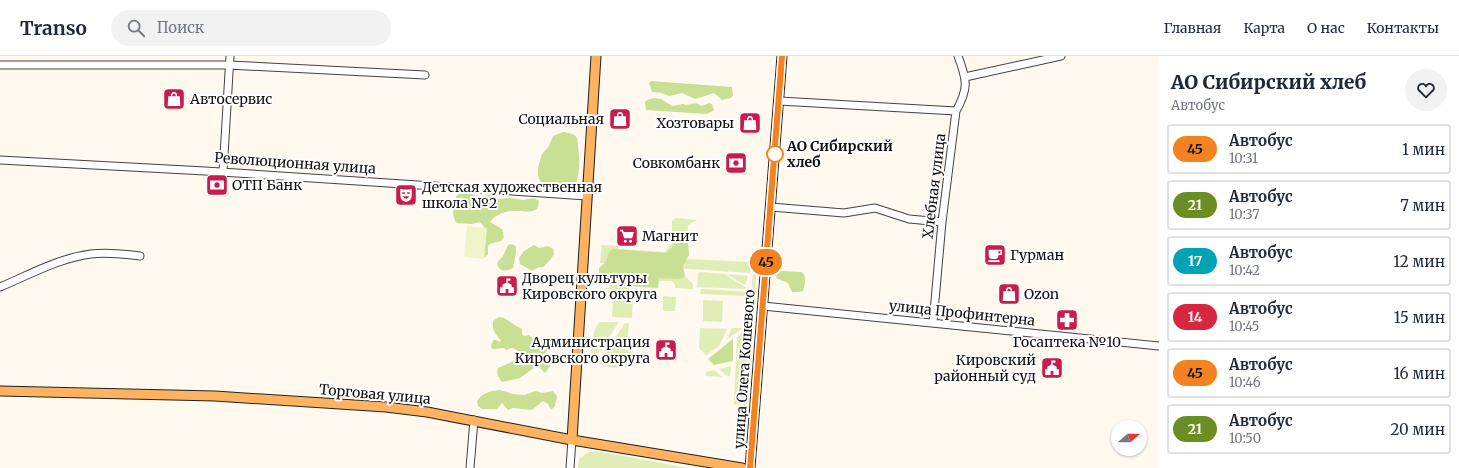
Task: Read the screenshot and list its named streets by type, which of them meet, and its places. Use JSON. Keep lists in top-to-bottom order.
{
  "streets": {
    "main road": ["улица Олега Кошевого", "Торговая улица"],
    "street": ["Революционная улица", "Хлебная улица", "улица Профинтерна"]
  },
  "crossings": [
    ["Хлебная улица", "улица Профинтерна"],
    ["улица Профинтерна", "улица Олега Кошевого"]
  ],
  "places": {
    "shop": [
      "Автосервис",
      "Социальная",
      "Хозтовары",
      "Ozon"
    ],
    "other": ["АО Сибирский хлеб"],
    "bank": ["Совкомбанк", "ОТП Банк"],
    "theatre": ["Детская художественная школа №2"],
    "supermarket": ["Магнит"],
    "cafe": ["Гурман"],
    "public building": ["Дворец культуры Кировского округа", "Администрация Кировского округа", "Кировский районный суд"],
    "pharmacy": ["Госаптека №10"]
  },
  "lines": ["bus line 45"],
  "north": "right",
  "page": {
    "header": "Transo",
    "search": "Поиск",
    "nav": [
      "Главная",
      "Карта",
      "О нас",
      "Контакты"
    ],
    "on_map": "45",
    "heading": ["АО Сибирский хлеб", "Автобус"],
    "list": [
      {
        "mark": "45",
        "name": "Автобус",
        "note": "10:31",
        "value": "1 мин"
      },
      {
        "mark": "21",
        "name": "Автобус",
        "note": "10:37",
        "value": "7 мин"
      },
      {
        "mark": "17",
        "name": "Автобус",
        "note": "10:42",
        "value": "12 мин"
      },
      {
        "mark": "14",
        "name": "Автобус",
        "note": "10:45",
        "value": "15 мин"
      },
      {
        "mark": "45",
        "name": "Автобус",
        "note": "10:46",
        "value": "16 мин"
      },
      {
        "mark": "21",
        "name": "Автобус",
        "note": "10:50",
        "value": "20 мин"
      }
    ]
  }
}
